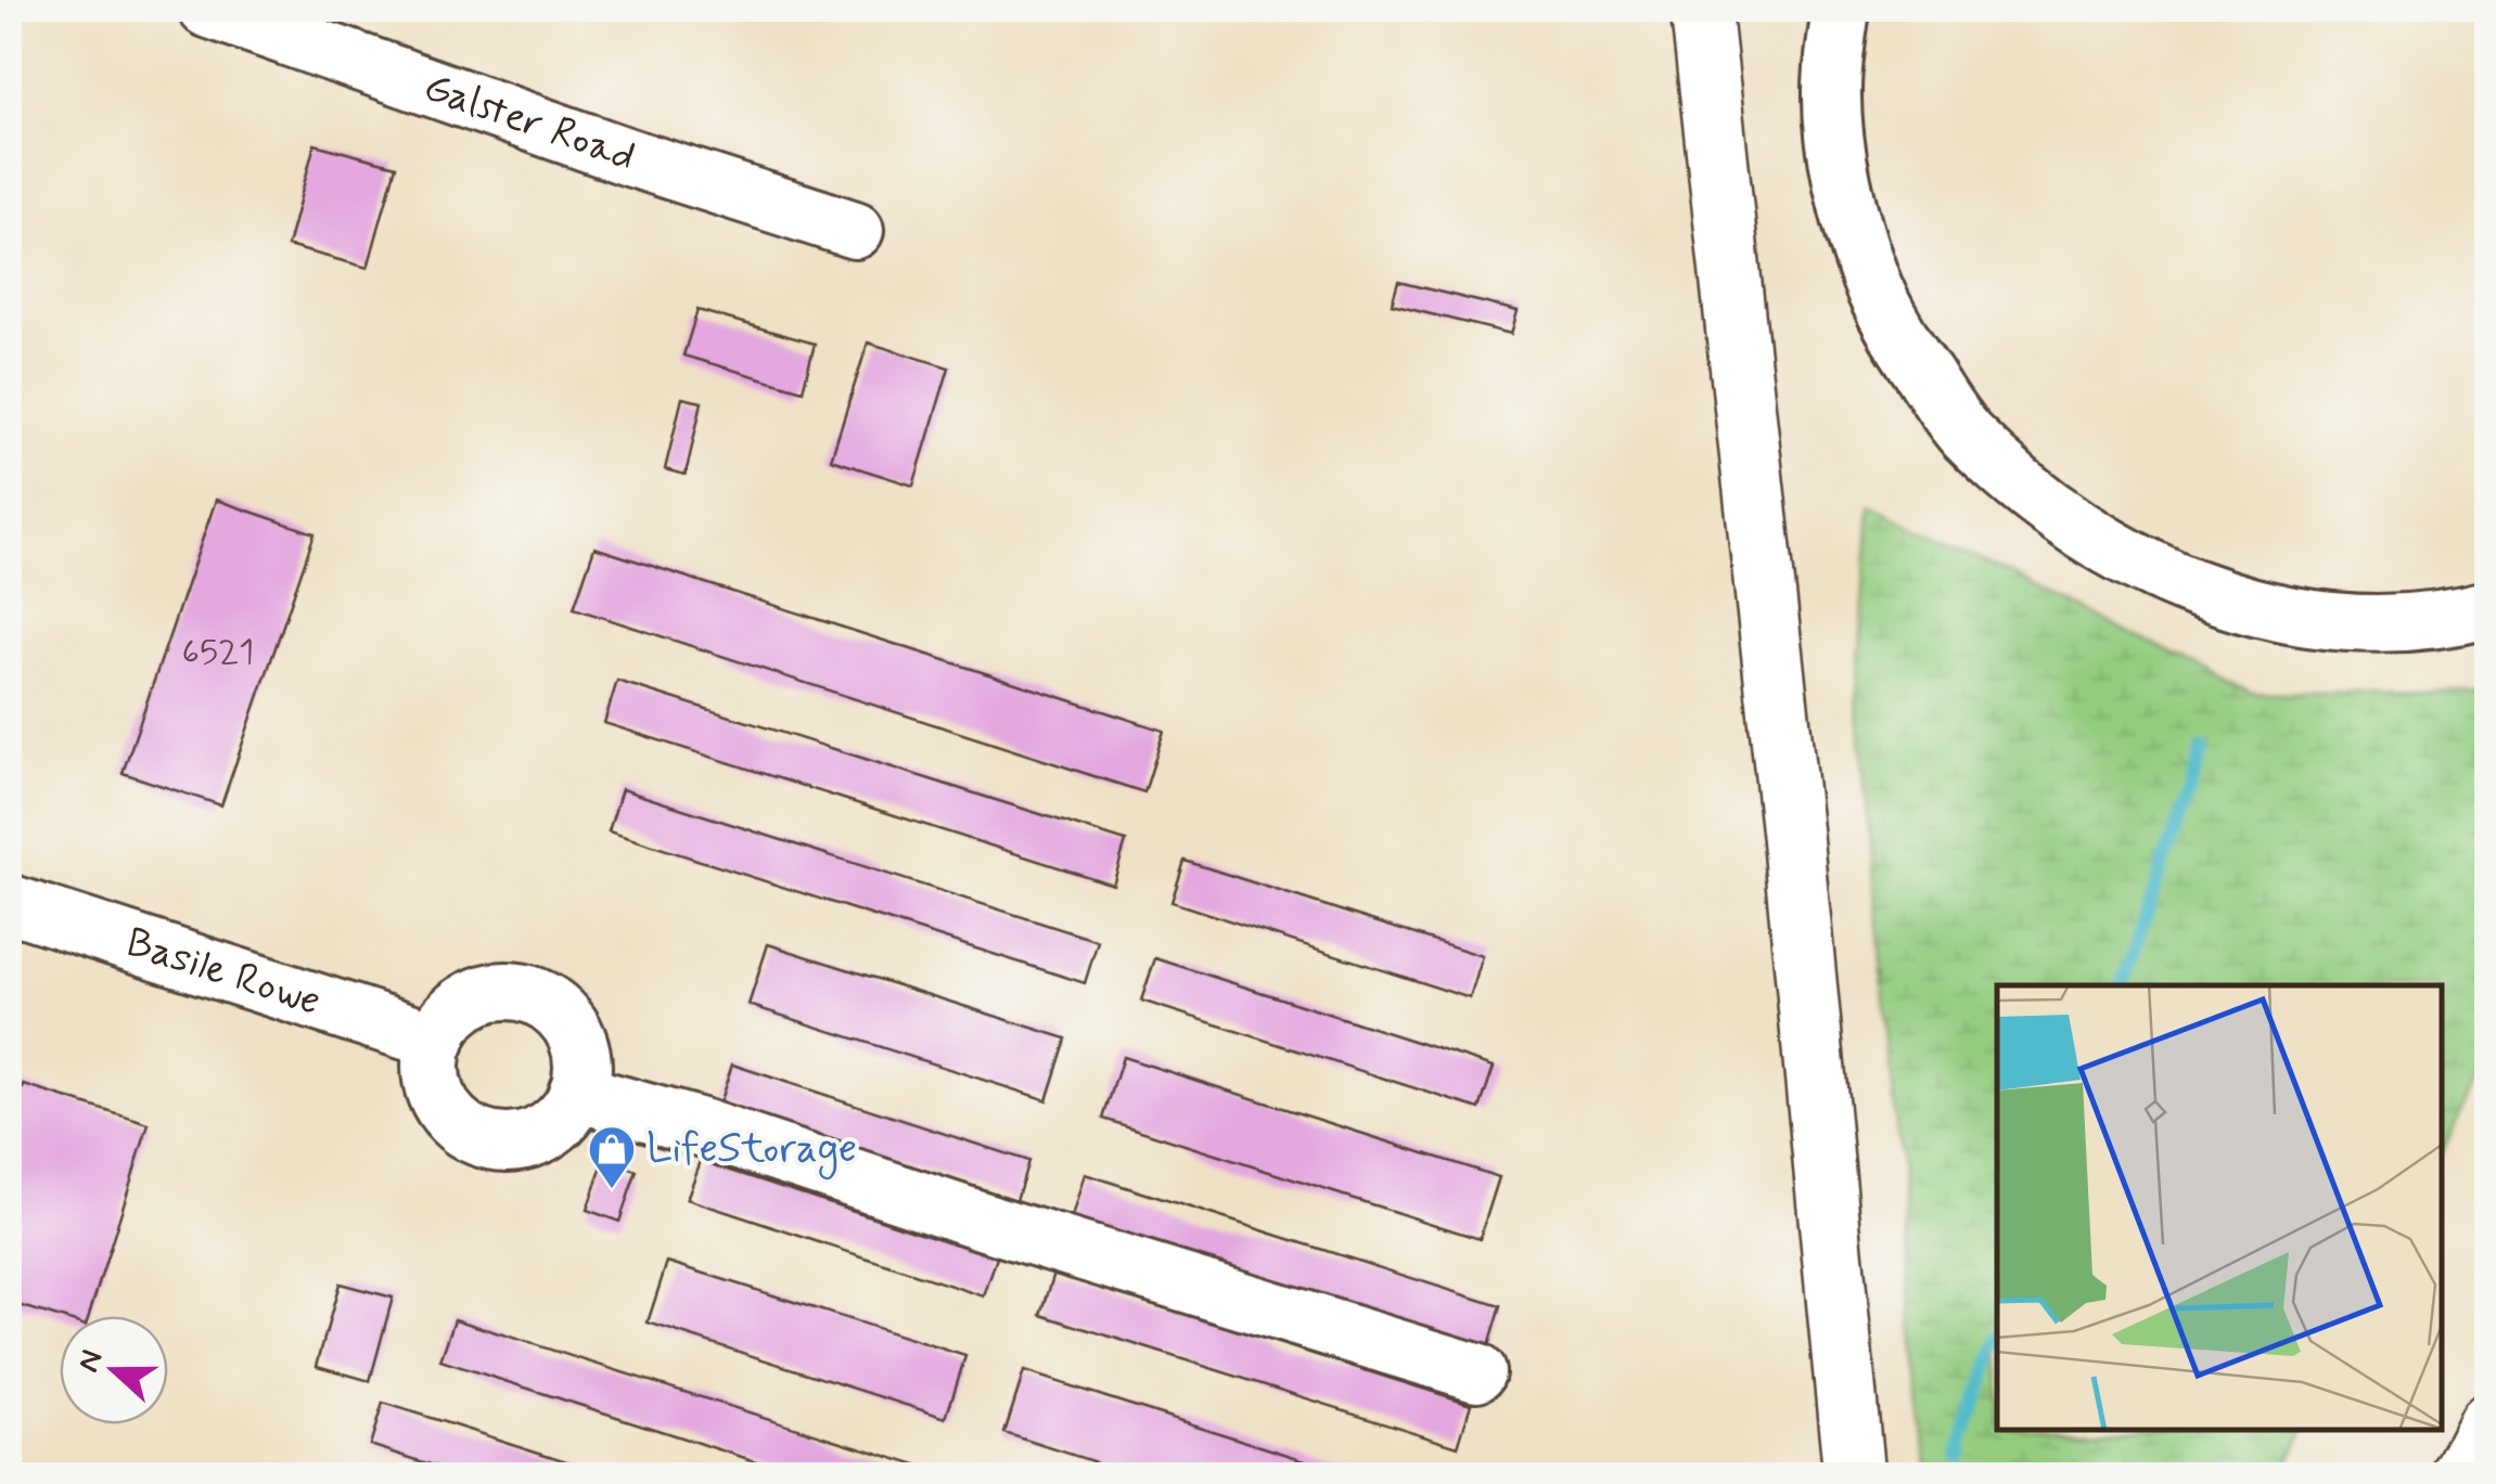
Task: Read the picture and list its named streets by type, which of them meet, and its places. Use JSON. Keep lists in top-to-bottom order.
{
  "streets": {
    "street": ["Galster Road", "Basile Rowe"]
  },
  "places": {
    "shop": ["LifeStorage"]
  },
  "house_numbers": ["6521"],
  "north": "left"
}
